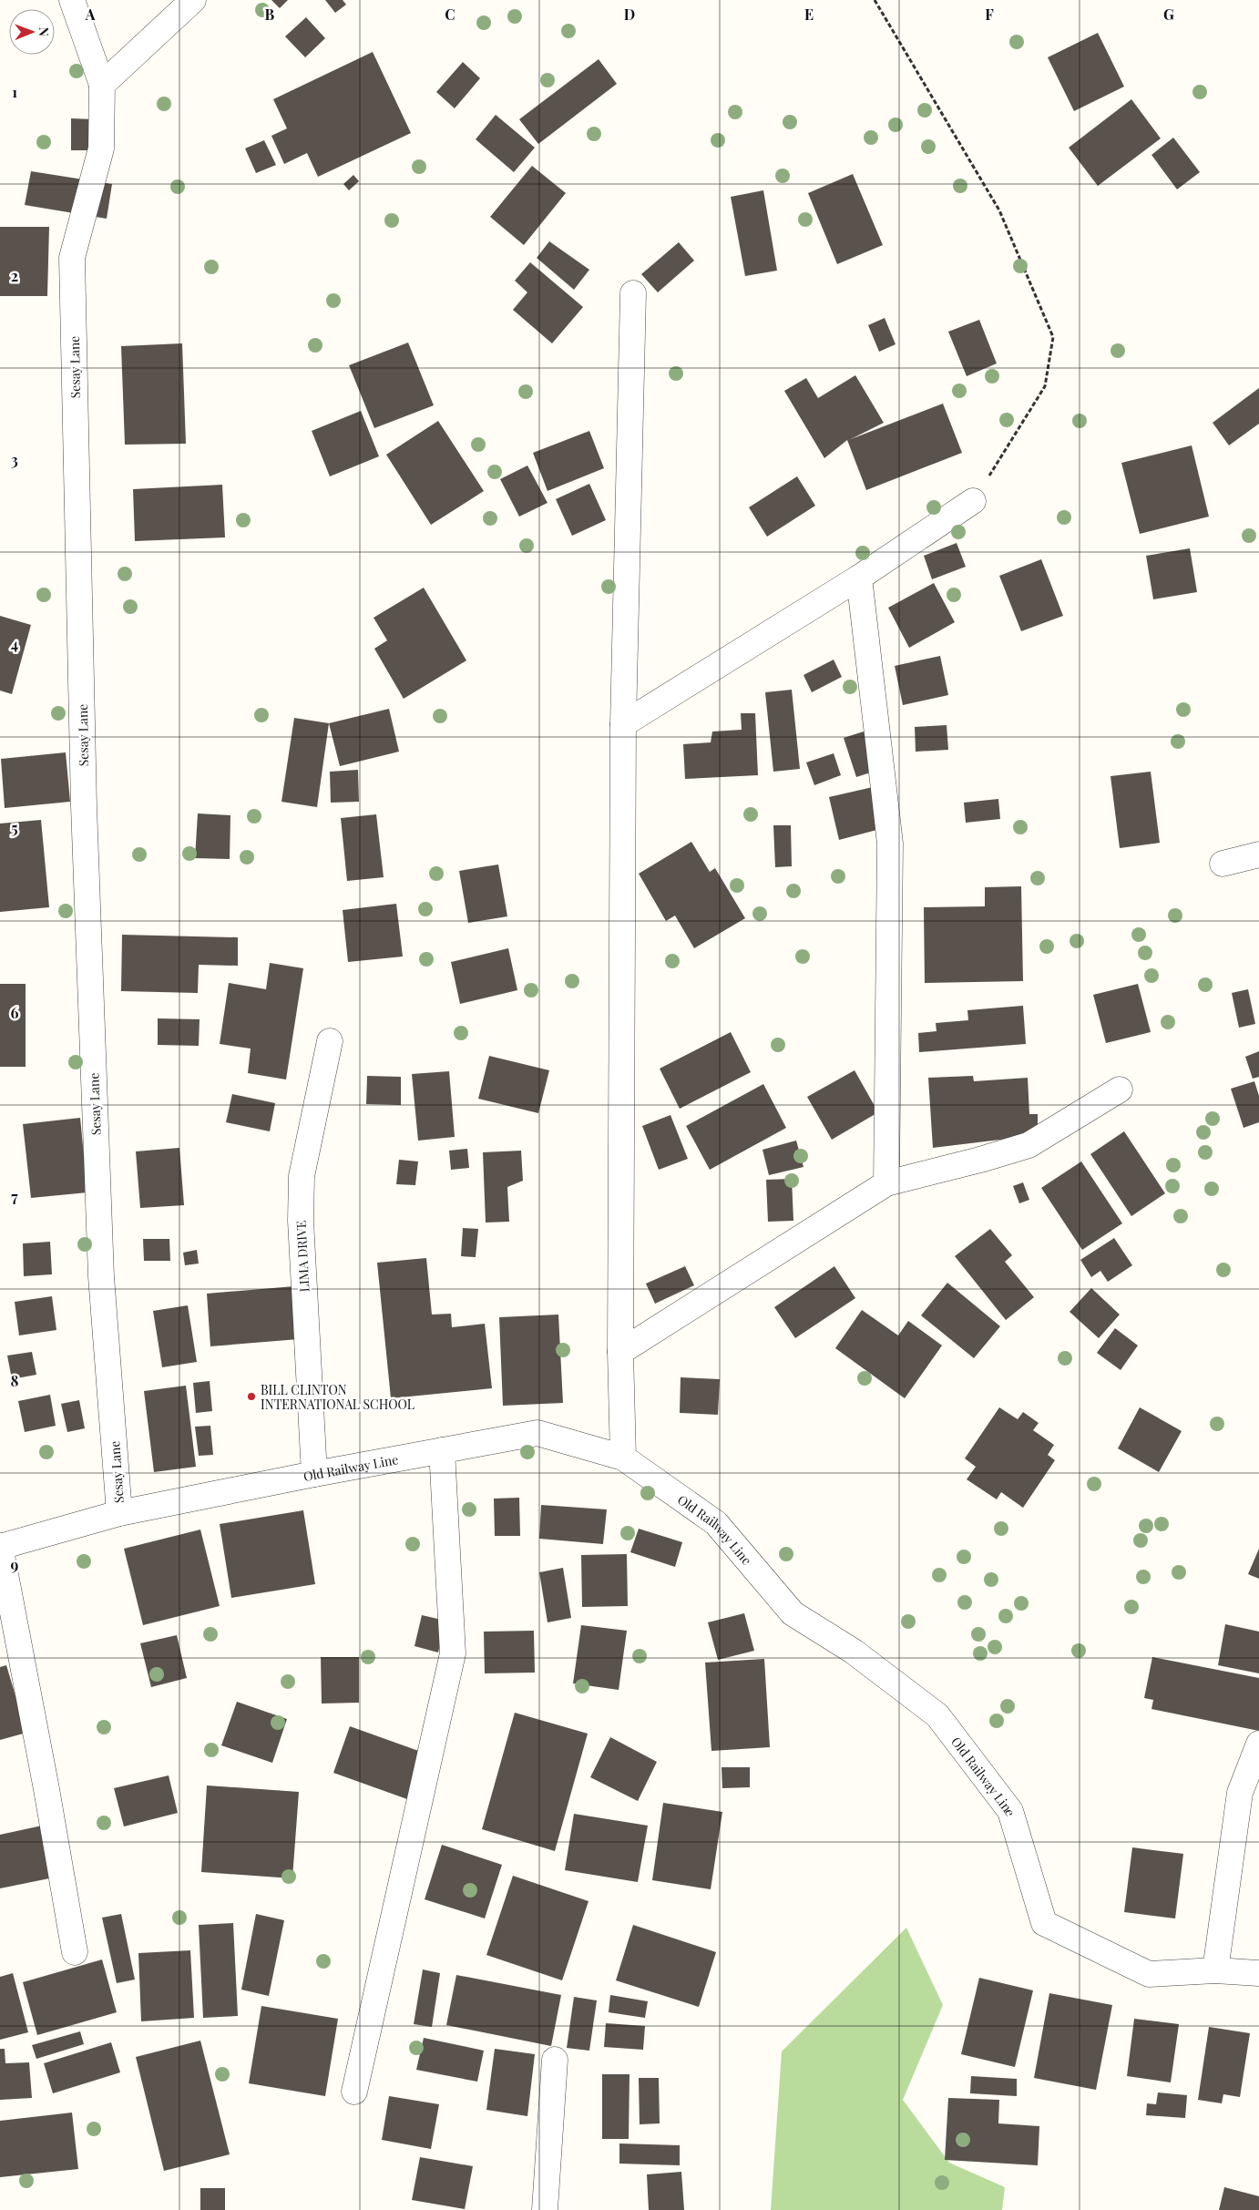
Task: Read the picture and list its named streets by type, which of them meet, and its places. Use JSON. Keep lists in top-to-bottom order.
{
  "streets": {
    "street": ["Sesay Lane", "LIMA DRIVE", "Old Railway Line"]
  },
  "crossings": [
    ["Sesay Lane", "Old Railway Line"],
    ["LIMA DRIVE", "Old Railway Line"]
  ],
  "places": ["BILL CLINTON INTERNATIONAL SCHOOL"],
  "north": "right",
  "grid": {
    "columns": [
      "A",
      "B",
      "C",
      "D",
      "E",
      "F",
      "G"
    ],
    "rows": [
      "1",
      "2",
      "3",
      "4",
      "5",
      "6",
      "7",
      "8",
      "9"
    ]
  }
}
